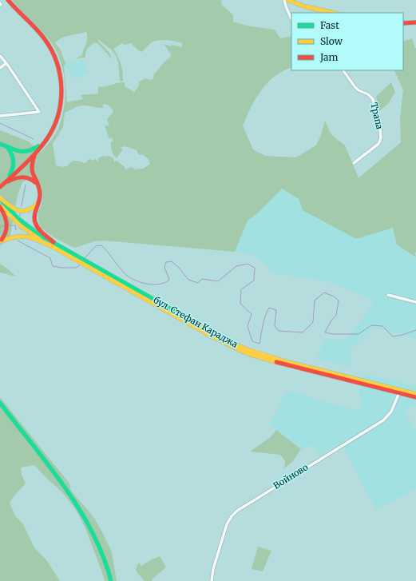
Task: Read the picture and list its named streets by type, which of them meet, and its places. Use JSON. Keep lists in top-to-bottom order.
{
  "streets": {
    "main road": ["бул. Стефан Караджа"],
    "street": ["Трапа", "Войново"]
  },
  "crossings": [
    ["бул. Стефан Караджа", "Войново"]
  ],
  "legend": ["Fast", "Slow", "Jam"]
}
